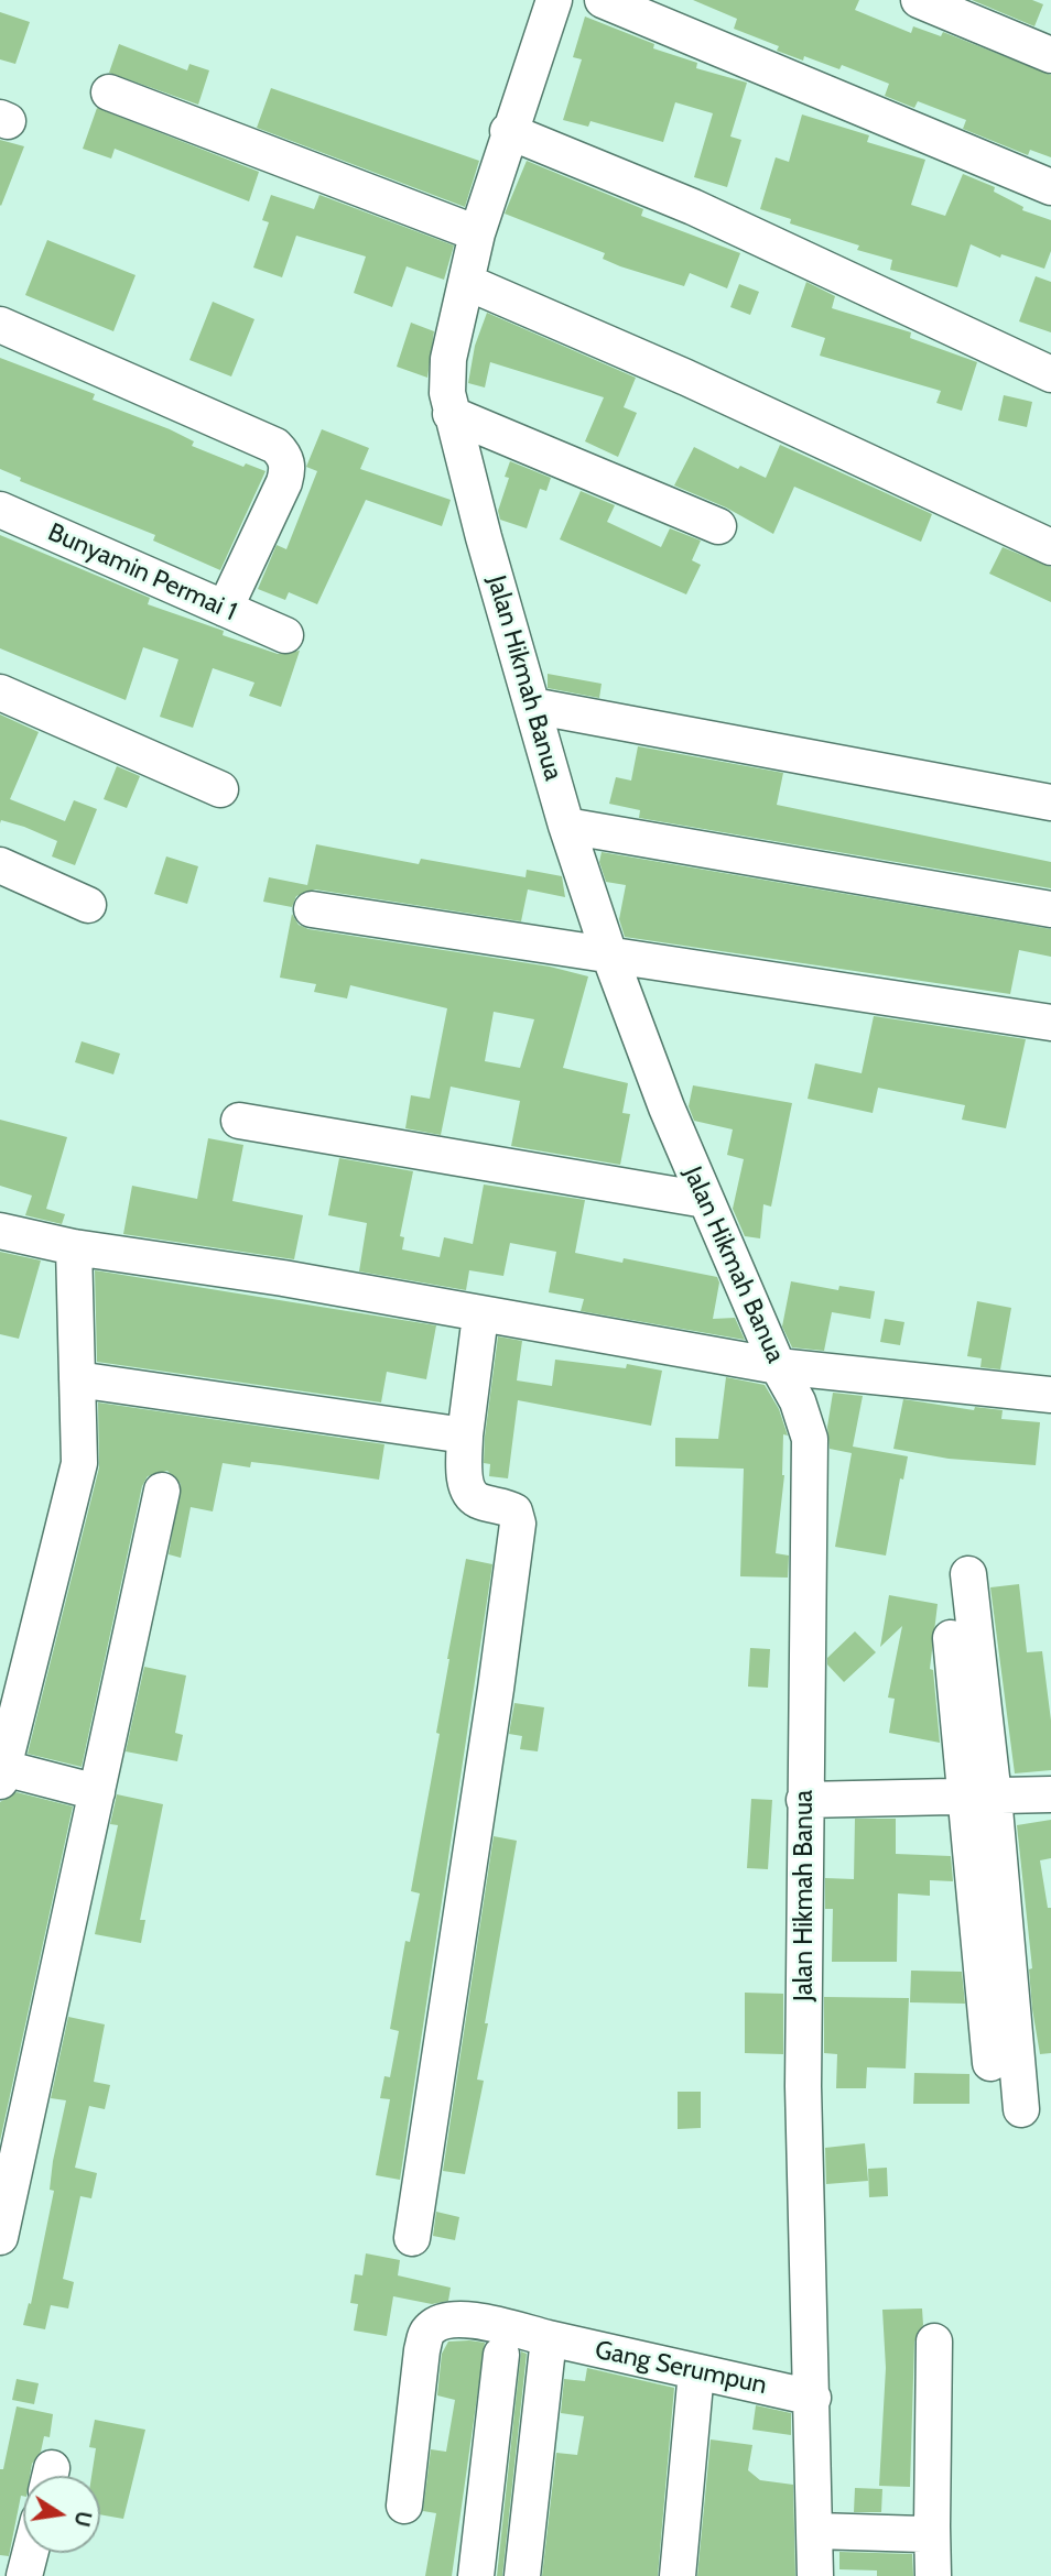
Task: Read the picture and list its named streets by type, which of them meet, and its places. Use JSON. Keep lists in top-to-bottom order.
{
  "streets": {
    "street": ["Bunyamin Permai 1", "Jalan Hikmah Banua", "Gang Serumpun"]
  },
  "crossings": [
    ["Jalan Hikmah Banua", "Gang Serumpun"]
  ],
  "north": "right"
}
